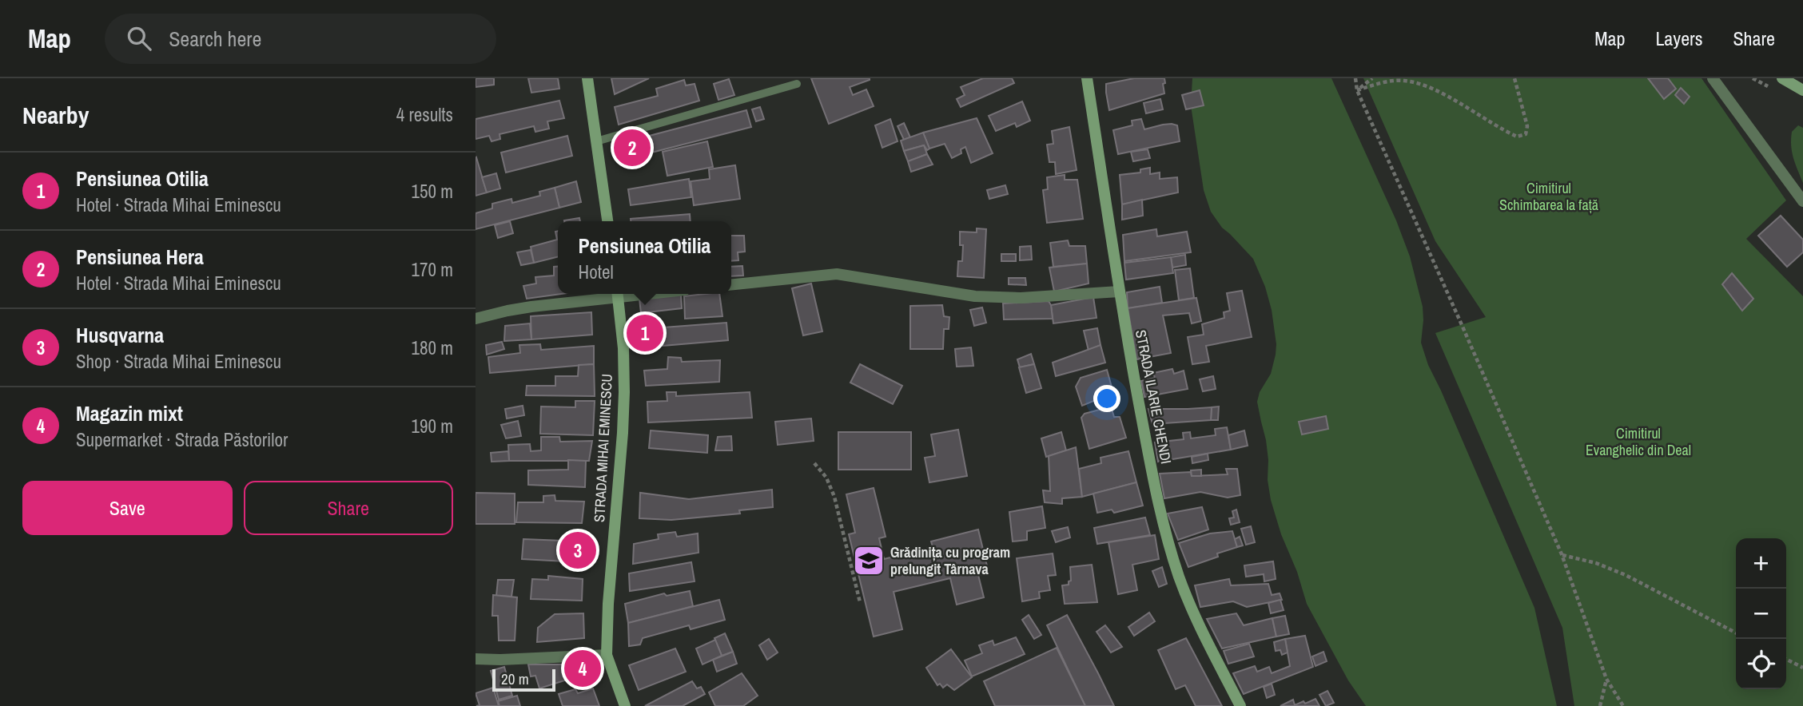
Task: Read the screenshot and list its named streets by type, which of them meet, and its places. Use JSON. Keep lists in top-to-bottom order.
{
  "streets": {
    "street": ["STRADA ILARIE CHENDI", "STRADA MIHAI EMINESCU"]
  },
  "parks": ["Cimitirul Schimbarea la față", "Cimitirul Evanghelic din Deal"],
  "places": {
    "school or university": ["Grădinița cu program prelungit Târnava"]
  },
  "scale_bar": "20 m",
  "page": {
    "header": "Map",
    "search": "Search here",
    "nav": ["Map", "Layers", "Share"],
    "heading": ["Nearby", "4 results"],
    "pins": [
      "2",
      "1",
      "3",
      "4"
    ],
    "list": [
      {
        "mark": "1",
        "name": "Pensiunea Otilia",
        "note": "Hotel · Strada Mihai Eminescu",
        "value": "150 m"
      },
      {
        "mark": "2",
        "name": "Pensiunea Hera",
        "note": "Hotel · Strada Mihai Eminescu",
        "value": "170 m"
      },
      {
        "mark": "3",
        "name": "Husqvarna",
        "note": "Shop · Strada Mihai Eminescu",
        "value": "180 m"
      },
      {
        "mark": "4",
        "name": "Magazin mixt",
        "note": "Supermarket · Strada Păstorilor",
        "value": "190 m"
      }
    ],
    "popup": ["Pensiunea Otilia", "Hotel"],
    "buttons": ["Save", "Share"],
    "map_buttons": ["+", "−"],
    "scale": "20 m"
  }
}
